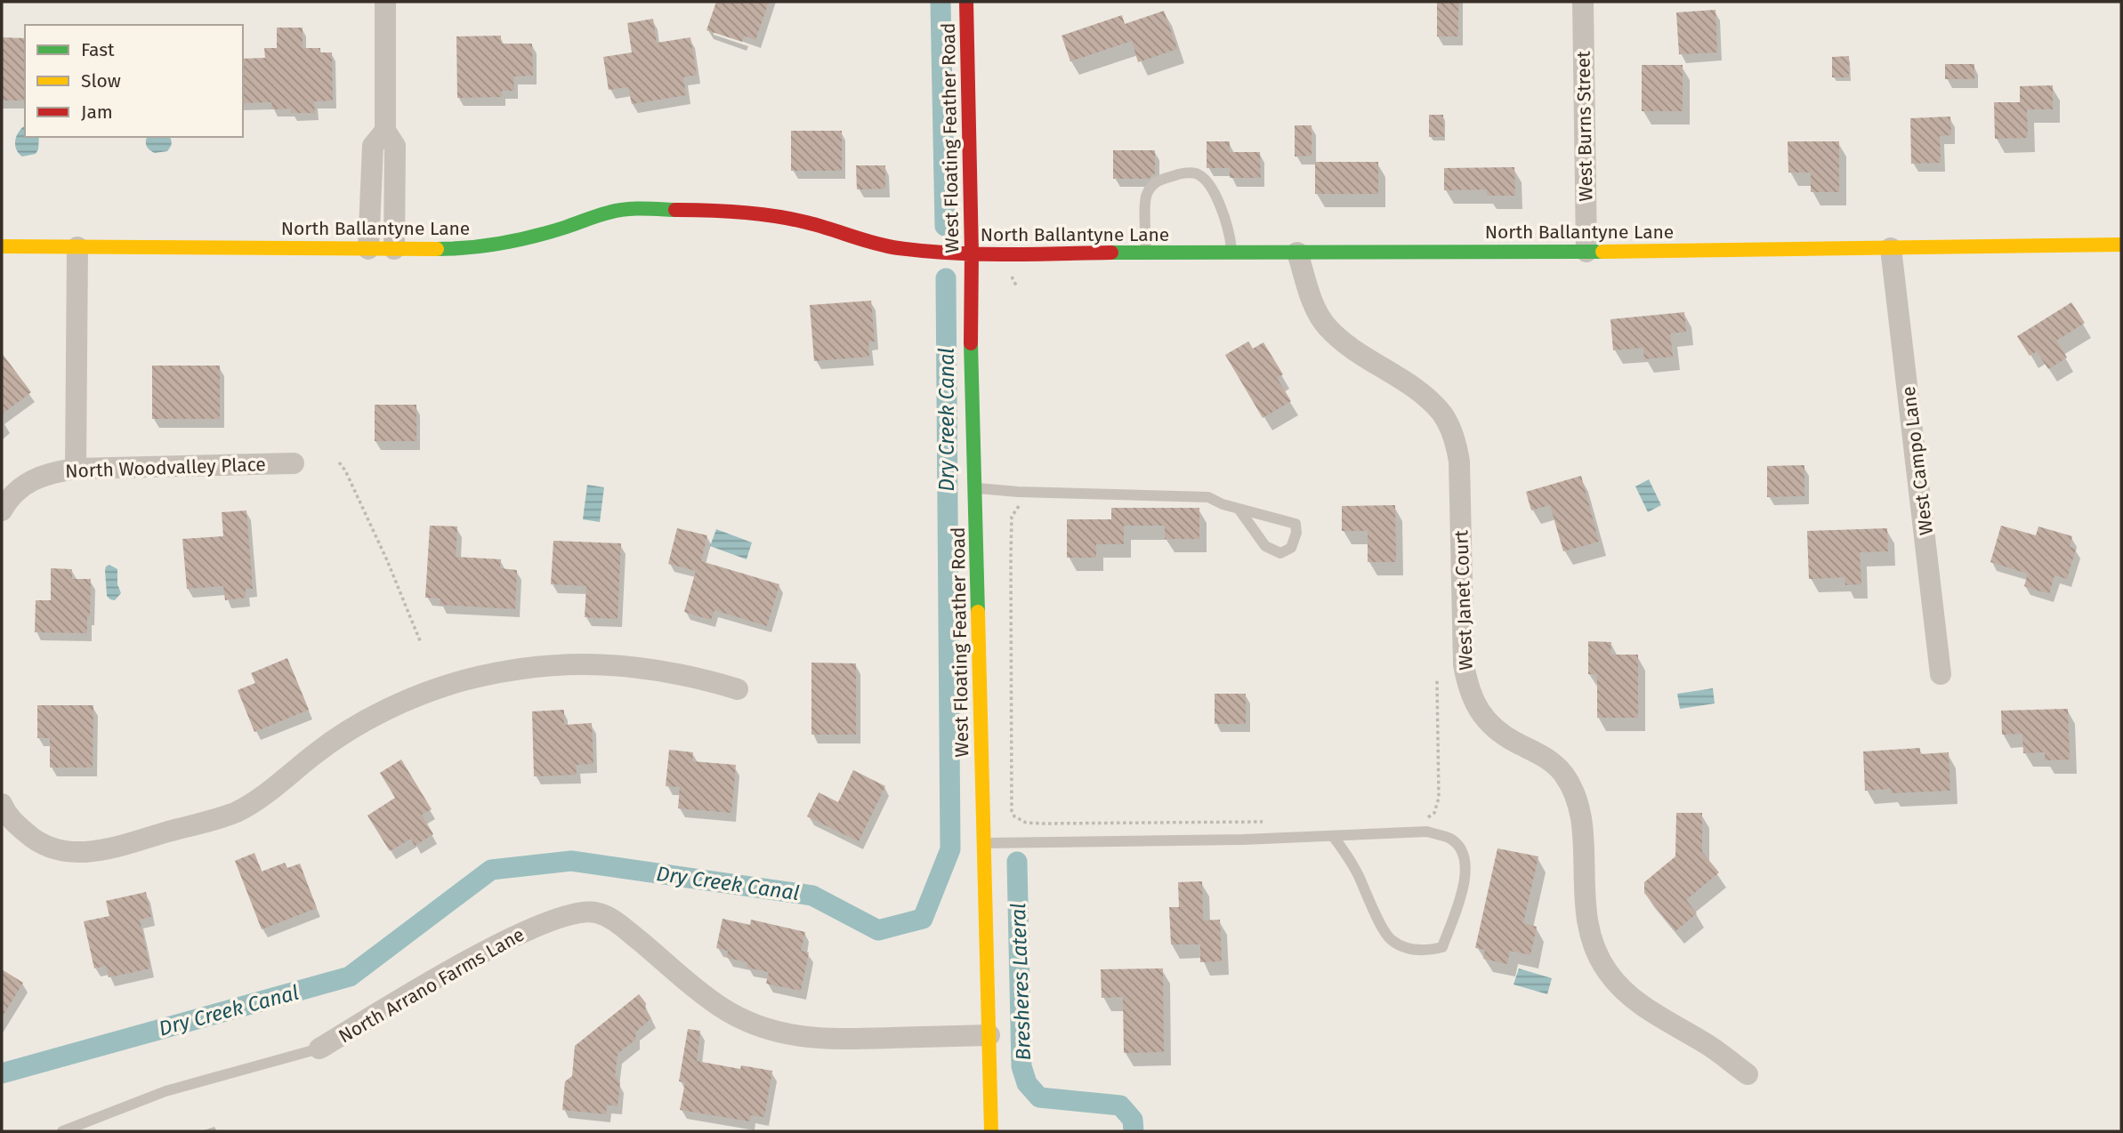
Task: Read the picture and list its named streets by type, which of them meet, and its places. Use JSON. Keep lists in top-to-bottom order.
{
  "streets": {
    "street": [
      "West Burns Street",
      "West Floating Feather Road",
      "North Ballantyne Lane",
      "West Campo Lane",
      "North Woodvalley Place",
      "West Janet Court",
      "North Arrano Farms Lane"
    ]
  },
  "crossings": [
    ["West Burns Street", "North Ballantyne Lane"],
    ["West Floating Feather Road", "North Ballantyne Lane"],
    ["West Floating Feather Road", "North Arrano Farms Lane"],
    ["North Ballantyne Lane", "West Campo Lane"],
    ["North Ballantyne Lane", "West Janet Court"]
  ],
  "water": ["Dry Creek Canal", "Bresheres Lateral"],
  "legend": ["Fast", "Slow", "Jam"]
}
